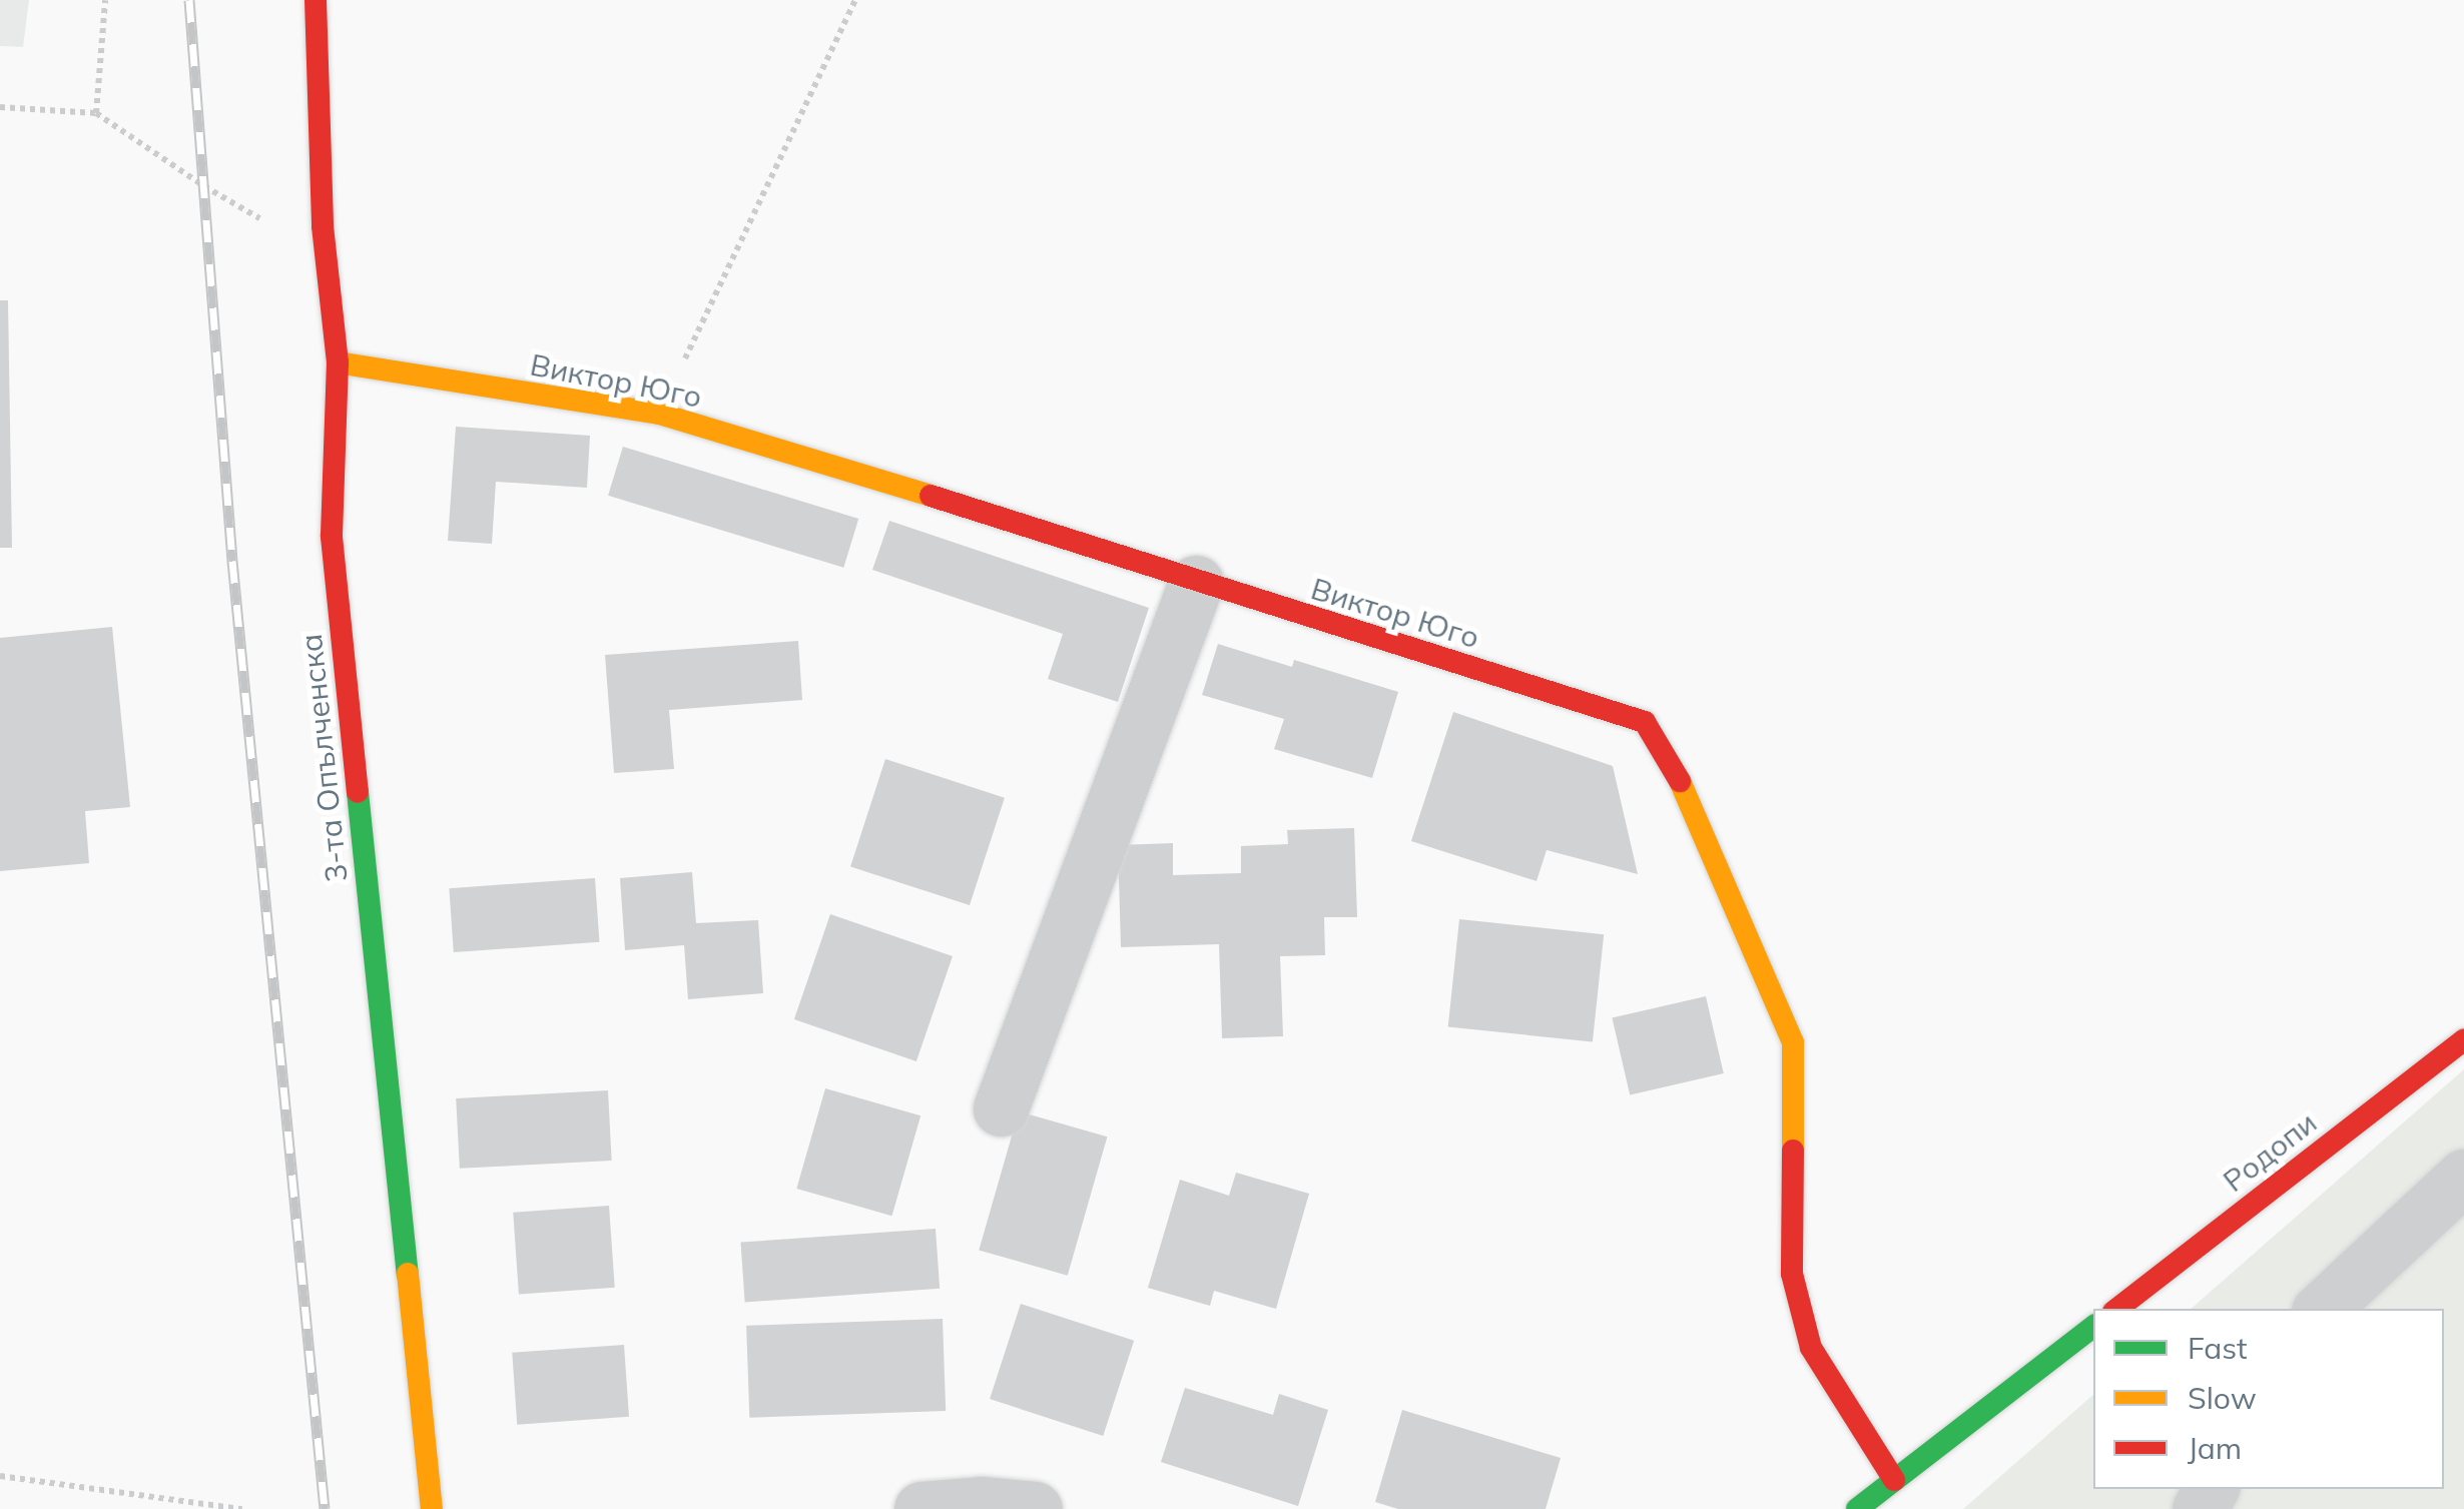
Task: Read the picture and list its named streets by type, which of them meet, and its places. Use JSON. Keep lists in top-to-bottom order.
{
  "streets": {
    "street": ["Виктор Юго", "3-та Опълченска", "Родопи"]
  },
  "crossings": [
    ["Виктор Юго", "3-та Опълченска"]
  ],
  "legend": ["Fast", "Slow", "Jam"]
}
